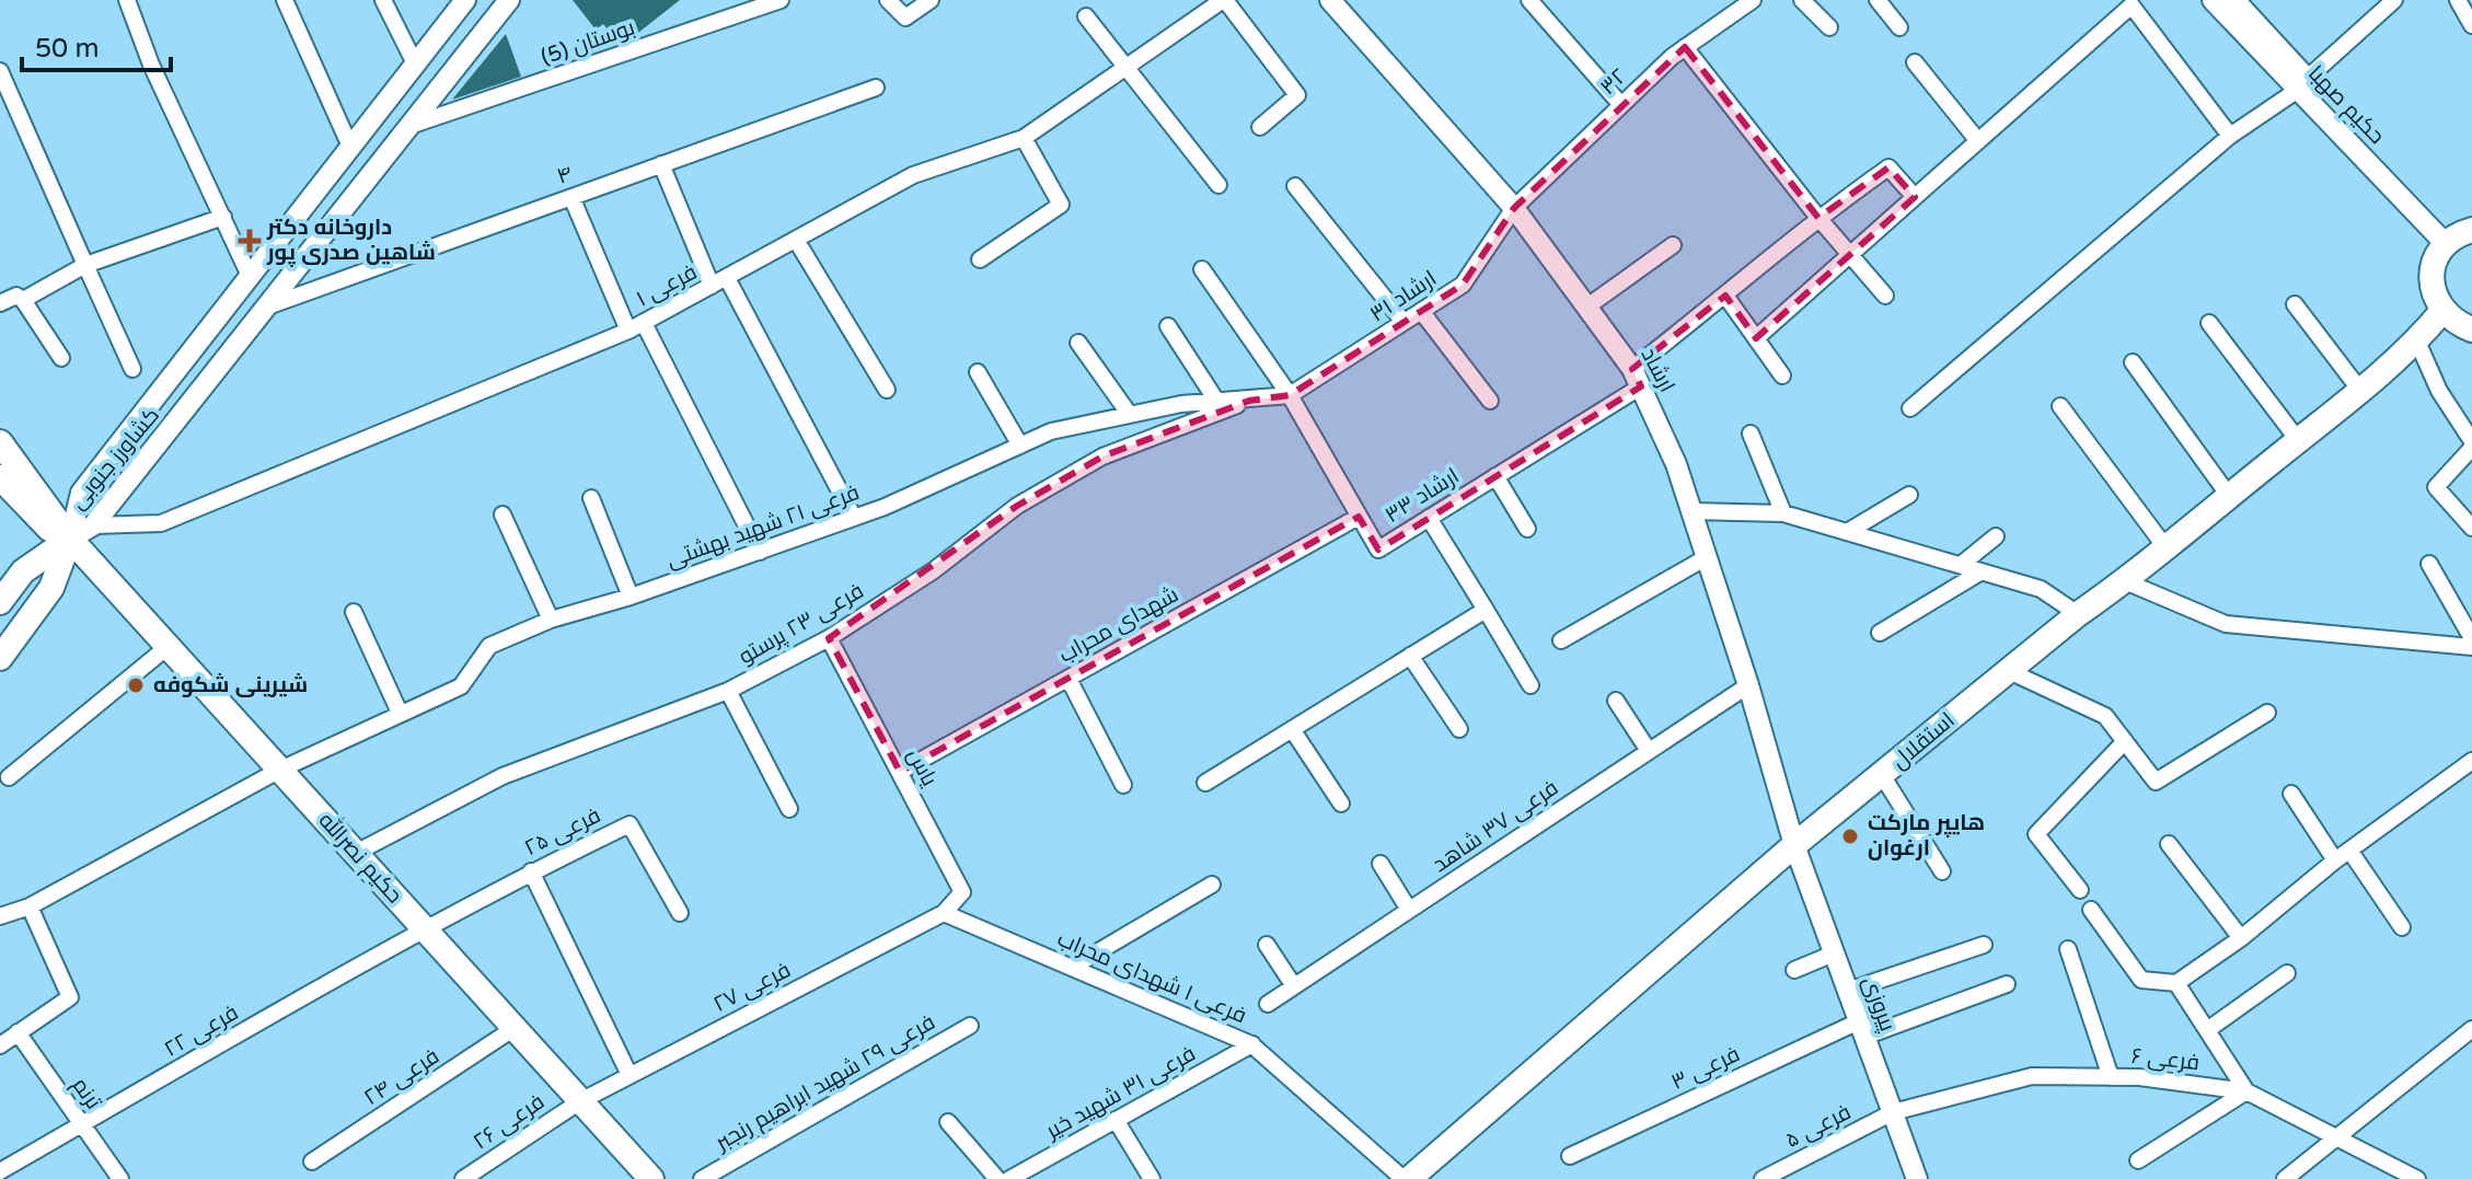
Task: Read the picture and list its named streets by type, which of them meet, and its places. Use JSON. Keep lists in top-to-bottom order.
{
  "streets": {
    "main road": ["استقلال", "حکیم نصرالله"],
    "street": [
      "بوستان (5)",
      "۳۲",
      "حکیم صهبا",
      "۴",
      "فرعی ۱",
      "ارشاد ۳۱",
      "ارشاد",
      "کشاورز جنوبی",
      "ارشاد ۳۳",
      "فرعی ۲۱ شهید بهشتی",
      "فرعی ۲۳ پرستو",
      "شهدای محراب",
      "یاس",
      "فرعی ۳۷ شاهد",
      "فرعی ۲۵",
      "فرعی ۱ شهدای محراب",
      "فرعی ۲۷",
      "پیروزی",
      "فرعی ۲۲",
      "فرعی ۶",
      "فرعی ۳",
      "فرعی ۲۴",
      "فرعی ۲۹ شهید ابراهیم رنجبر",
      "فرعی ۳۱ شهید خیر",
      "ترنم",
      "فرعی ۲۶",
      "فرعی ۵"
    ]
  },
  "crossings": [
    ["بوستان (5)", "کشاورز جنوبی"],
    ["۳۲", "ارشاد ۳۱"],
    ["۳۲", "ارشاد"],
    ["۴", "کشاورز جنوبی"],
    ["فرعی ۱", "کشاورز جنوبی"],
    ["ارشاد ۳۱", "ارشاد"],
    ["ارشاد ۳۱", "ارشاد ۳۳"],
    ["ارشاد ۳۱", "فرعی ۲۱ شهید بهشتی"],
    ["ارشاد", "ارشاد ۳۳"],
    ["ارشاد", "استقلال"],
    ["ارشاد", "فرعی ۳۷ شاهد"],
    ["ارشاد", "پیروزی"],
    ["کشاورز جنوبی", "حکیم نصرالله"],
    ["ارشاد ۳۳", "فرعی ۲۱ شهید بهشتی"],
    ["ارشاد ۳۳", "شهدای محراب"],
    ["فرعی ۲۱ شهید بهشتی", "فرعی ۲۳ پرستو"],
    ["فرعی ۲۱ شهید بهشتی", "حکیم نصرالله"],
    ["فرعی ۲۳ پرستو", "یاس"],
    ["فرعی ۲۳ پرستو", "حکیم نصرالله"],
    ["شهدای محراب", "یاس"],
    ["استقلال", "فرعی ۱ شهدای محراب"],
    ["استقلال", "پیروزی"],
    ["یاس", "فرعی ۱ شهدای محراب"],
    ["یاس", "فرعی ۲۷"],
    ["فرعی ۲۵", "حکیم نصرالله"],
    ["فرعی ۲۵", "فرعی ۲۲"],
    ["حکیم نصرالله", "فرعی ۲۷"],
    ["حکیم نصرالله", "فرعی ۲۲"],
    ["حکیم نصرالله", "فرعی ۲۴"],
    ["حکیم نصرالله", "فرعی ۲۶"],
    ["فرعی ۱ شهدای محراب", "فرعی ۲۷"],
    ["فرعی ۱ شهدای محراب", "فرعی ۳۱ شهید خیر"],
    ["فرعی ۲۷", "فرعی ۲۶"],
    ["پیروزی", "فرعی ۶"],
    ["پیروزی", "فرعی ۳"],
    ["پیروزی", "فرعی ۵"],
    ["فرعی ۲۲", "ترنم"],
    ["فرعی ۶", "فرعی ۵"]
  ],
  "places": {
    "health": ["داروخانه دکتر شاهین صدری پور"],
    "other": ["شیرینی شکوفه", "هایپر مارکت ارغوان"]
  },
  "scale_bar": "50 m"
}
